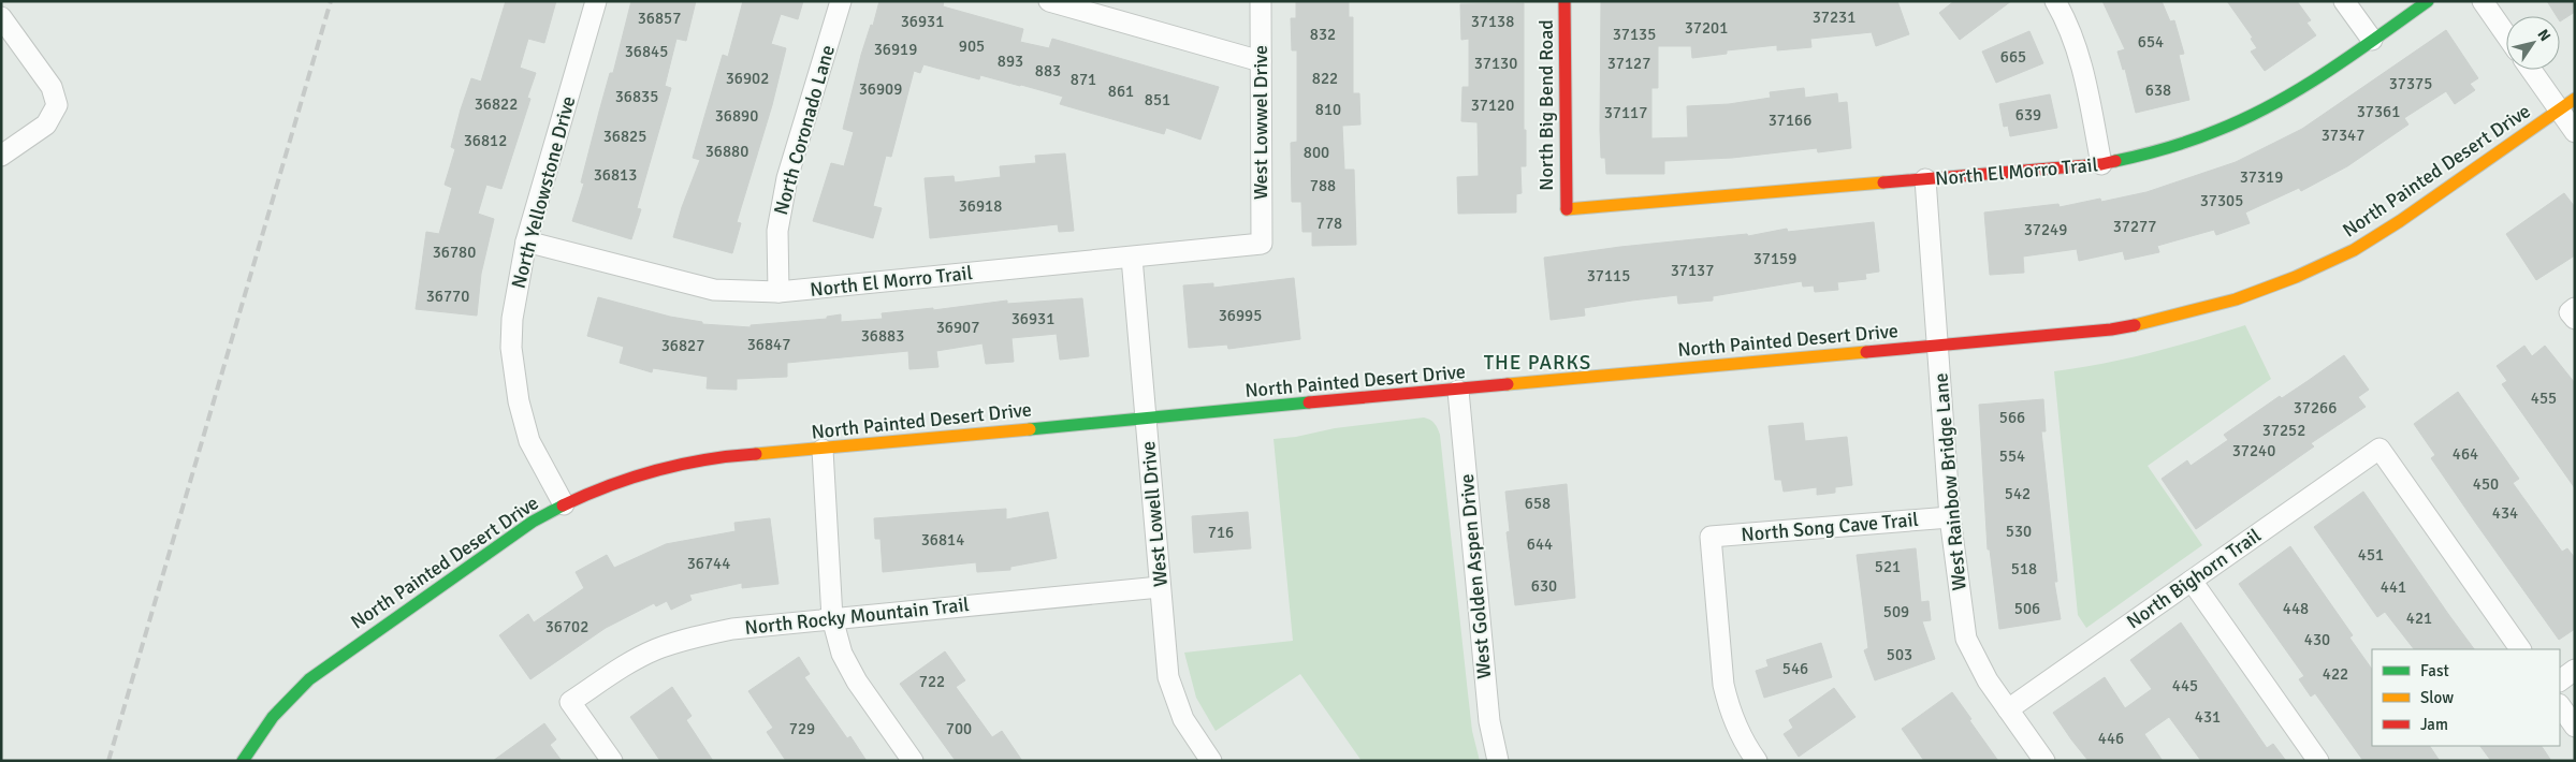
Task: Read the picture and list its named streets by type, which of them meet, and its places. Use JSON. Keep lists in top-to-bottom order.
{
  "streets": {
    "street": [
      "North Big Bend Road",
      "West Lowwel Drive",
      "North Coronado Lane",
      "North Painted Desert Drive",
      "North El Morro Trail",
      "North Yellowstone Drive",
      "West Rainbow Bridge Lane",
      "West Lowell Drive",
      "North Song Cave Trail",
      "West Golden Aspen Drive",
      "North Bighorn Trail",
      "North Rocky Mountain Trail"
    ]
  },
  "crossings": [
    ["North Big Bend Road", "North El Morro Trail"],
    ["West Lowwel Drive", "North El Morro Trail"],
    ["North Coronado Lane", "North El Morro Trail"],
    ["North Painted Desert Drive", "North Yellowstone Drive"],
    ["North Painted Desert Drive", "West Rainbow Bridge Lane"],
    ["North Painted Desert Drive", "West Lowell Drive"],
    ["North Painted Desert Drive", "West Golden Aspen Drive"],
    ["North El Morro Trail", "North Yellowstone Drive"],
    ["North El Morro Trail", "West Rainbow Bridge Lane"],
    ["North El Morro Trail", "West Lowell Drive"],
    ["West Rainbow Bridge Lane", "North Song Cave Trail"],
    ["West Rainbow Bridge Lane", "North Bighorn Trail"],
    ["West Lowell Drive", "North Rocky Mountain Trail"]
  ],
  "districts": ["THE PARKS"],
  "house_numbers": [
    "37231",
    "36857",
    "36931",
    "37138",
    "37201",
    "832",
    "37135",
    "654",
    "905",
    "36919",
    "36845",
    "665",
    "893",
    "37130",
    "37127",
    "883",
    "36902",
    "822",
    "871",
    "37375",
    "36909",
    "638",
    "861",
    "36835",
    "851",
    "36822",
    "37120",
    "810",
    "37361",
    "37117",
    "639",
    "36890",
    "37166",
    "37347",
    "36825",
    "36812",
    "36880",
    "800",
    "36813",
    "37319",
    "788",
    "37305",
    "36918",
    "778",
    "37277",
    "37249",
    "36780",
    "37159",
    "37137",
    "37115",
    "36770",
    "36995",
    "36931",
    "36907",
    "36883",
    "36847",
    "36827",
    "455",
    "37266",
    "566",
    "37252",
    "37240",
    "464",
    "554",
    "450",
    "542",
    "658",
    "434",
    "530",
    "716",
    "36814",
    "644",
    "451",
    "36744",
    "521",
    "518",
    "630",
    "441",
    "506",
    "448",
    "509",
    "421",
    "36702",
    "430",
    "503",
    "546",
    "422",
    "722",
    "445",
    "431",
    "729",
    "700",
    "446"
  ],
  "legend": ["Fast", "Slow", "Jam"],
  "north": "top right"
}
